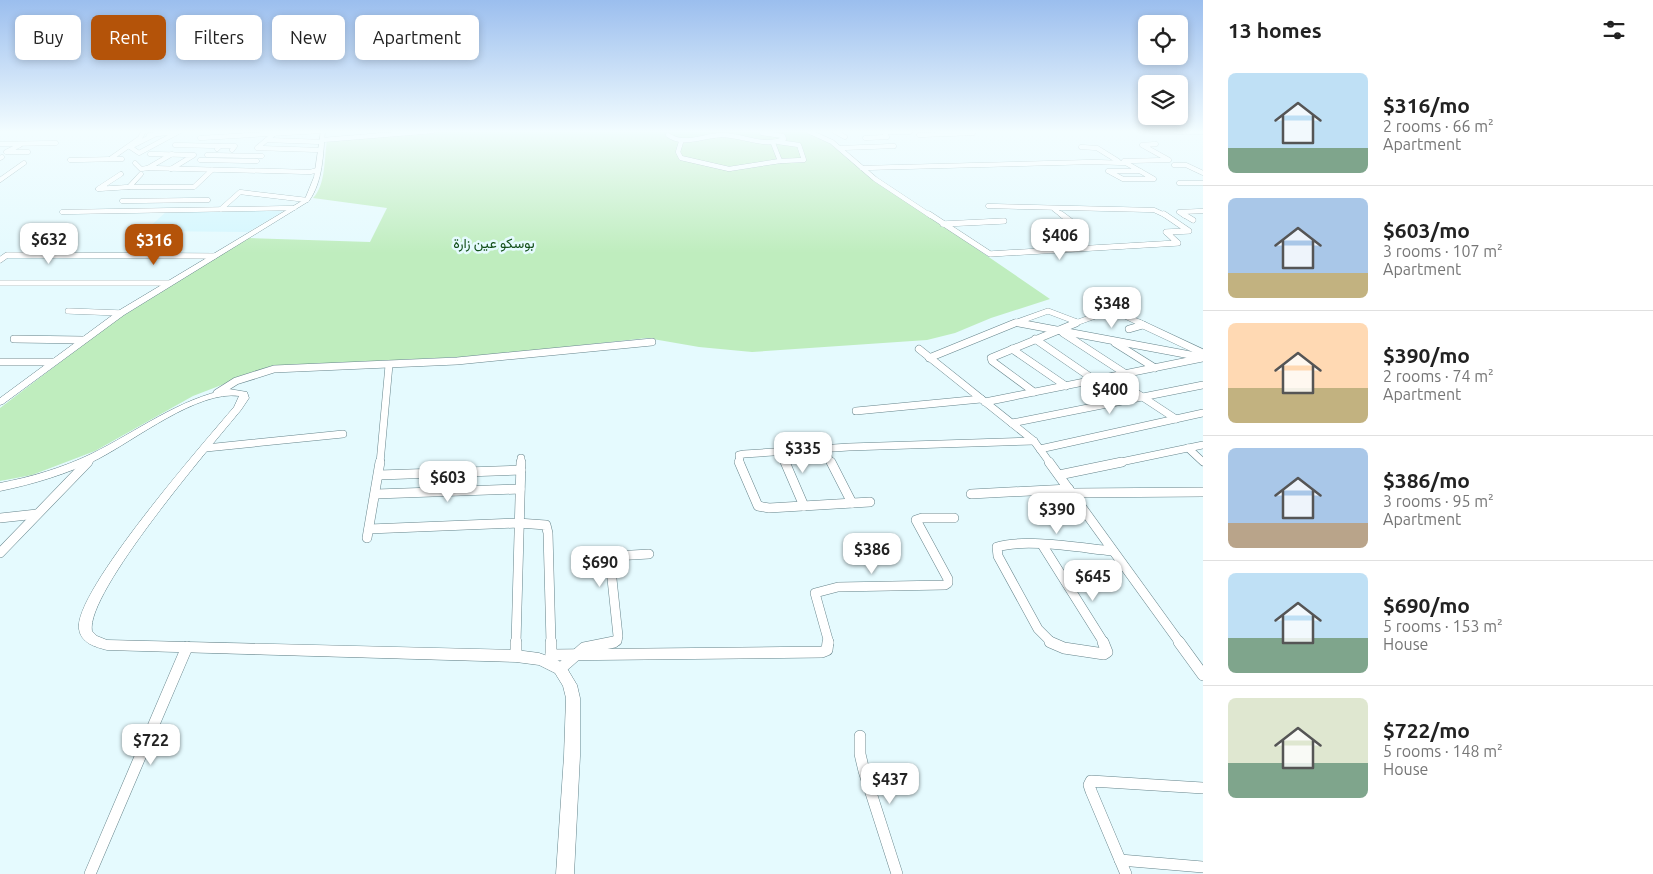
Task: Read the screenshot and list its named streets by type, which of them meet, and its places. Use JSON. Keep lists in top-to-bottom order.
{
  "parks": ["بوسكو عين زارة"],
  "page": {
    "heading": "13 homes",
    "chip": [
      "Buy",
      "Rent",
      "Filters",
      "New",
      "Apartment"
    ],
    "list": [
      {
        "name": "$316/mo",
        "note": "2 rooms · 66 m² · Apartment"
      },
      {
        "name": "$603/mo",
        "note": "3 rooms · 107 m² · Apartment"
      },
      {
        "name": "$390/mo",
        "note": "2 rooms · 74 m² · Apartment"
      },
      {
        "name": "$386/mo",
        "note": "3 rooms · 95 m² · Apartment"
      },
      {
        "name": "$690/mo",
        "note": "5 rooms · 153 m² · House"
      },
      {
        "name": "$722/mo",
        "note": "5 rooms · 148 m² · House"
      }
    ],
    "price": [
      "$406",
      "$632",
      "$316",
      "$348",
      "$400",
      "$335",
      "$603",
      "$390",
      "$386",
      "$690",
      "$645",
      "$722",
      "$437"
    ]
  }
}
